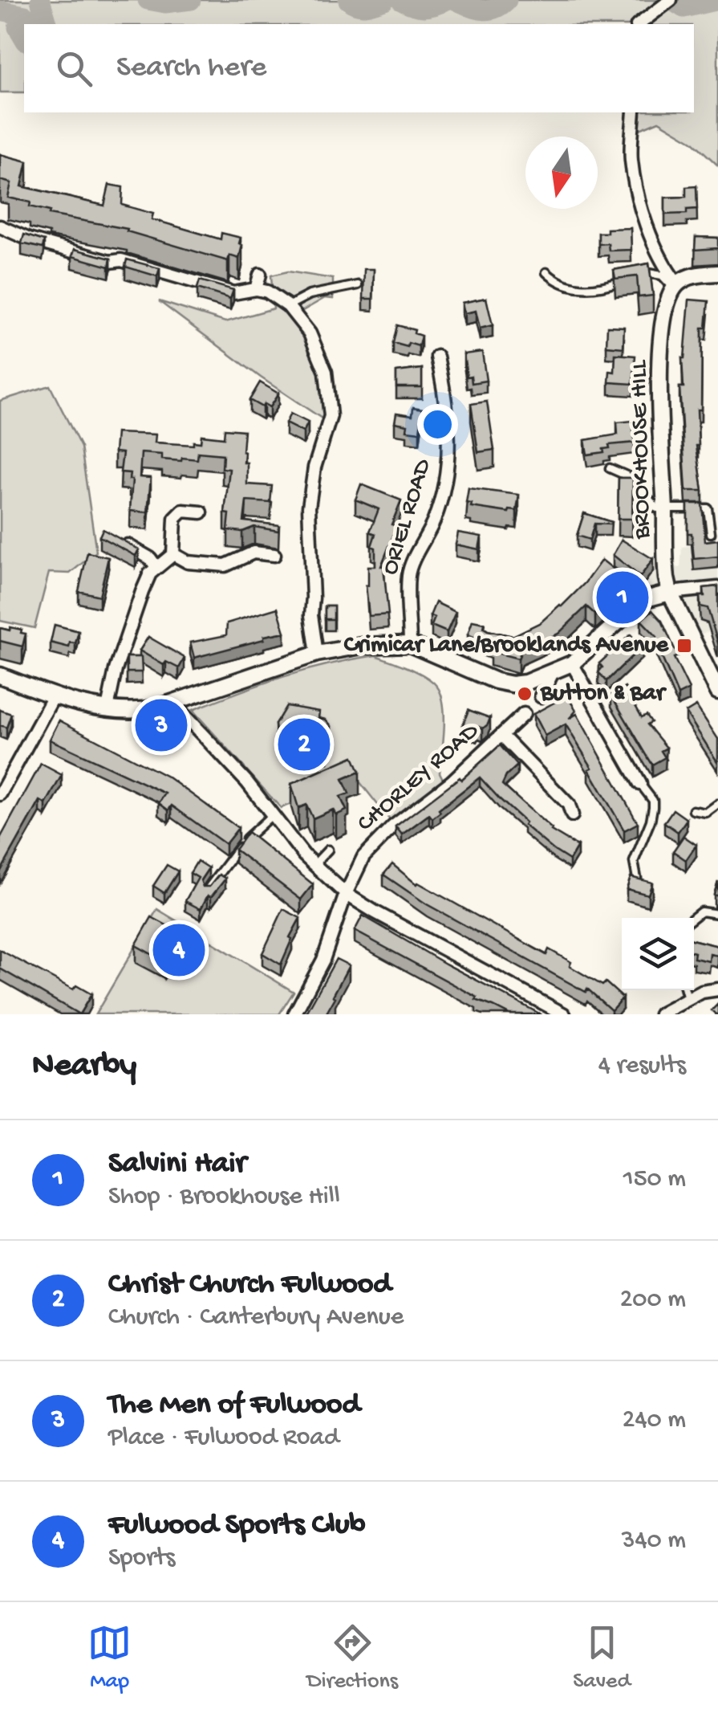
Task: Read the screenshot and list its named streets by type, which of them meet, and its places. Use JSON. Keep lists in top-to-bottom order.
{
  "streets": {
    "street": ["BROOKHOUSE HILL", "ORIEL ROAD", "CHORLEY ROAD"]
  },
  "places": {
    "transit": ["Crimicar Lane/Brooklands Avenue"],
    "other": ["Button & Bar"]
  },
  "north": "bottom",
  "page": {
    "search": "Search here",
    "pins": [
      "1",
      "3",
      "2",
      "4"
    ],
    "heading": ["Nearby", "4 results"],
    "list": [
      {
        "mark": "1",
        "name": "Salvini Hair",
        "note": "Shop · Brookhouse Hill",
        "value": "150 m"
      },
      {
        "mark": "2",
        "name": "Christ Church Fulwood",
        "note": "Church · Canterbury Avenue",
        "value": "200 m"
      },
      {
        "mark": "3",
        "name": "The Men of Fulwood",
        "note": "Place · Fulwood Road",
        "value": "240 m"
      },
      {
        "mark": "4",
        "name": "Fulwood Sports Club",
        "note": "Sports",
        "value": "340 m"
      }
    ],
    "nav": ["Map", "Directions", "Saved"]
  }
}
